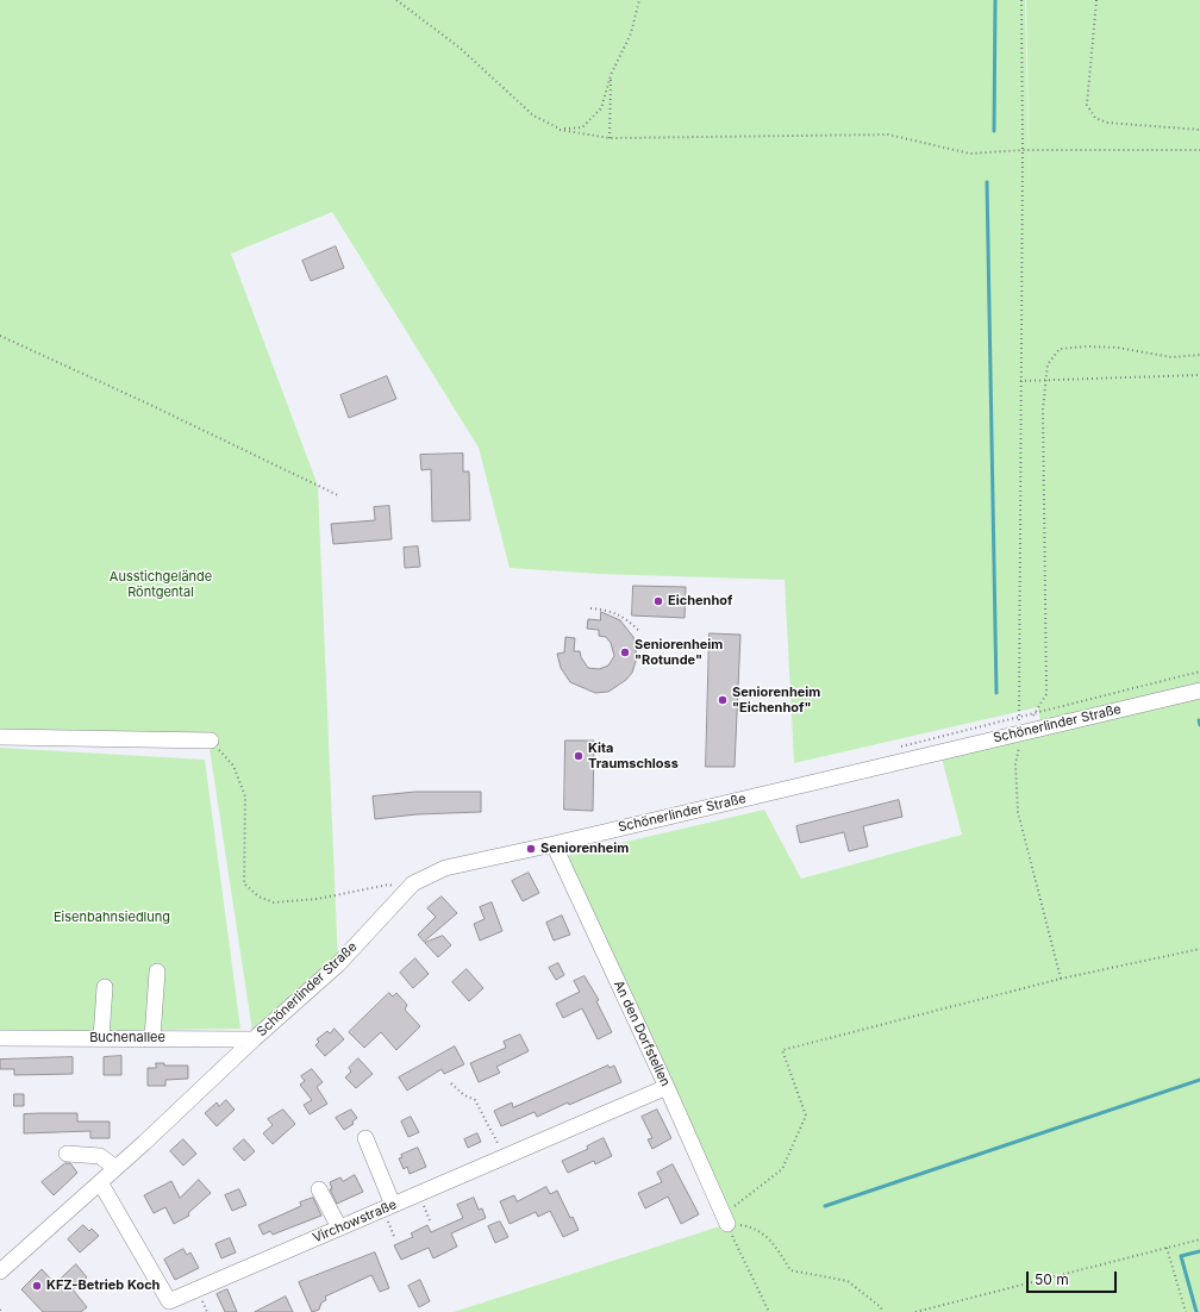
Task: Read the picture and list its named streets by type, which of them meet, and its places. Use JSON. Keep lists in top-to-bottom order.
{
  "streets": {
    "street": [
      "Schönerlinder Straße",
      "An den Dorfstellen",
      "Buchenallee",
      "Virchowstraße"
    ]
  },
  "crossings": [
    ["Schönerlinder Straße", "An den Dorfstellen"],
    ["Schönerlinder Straße", "Buchenallee"],
    ["Schönerlinder Straße", "Virchowstraße"],
    ["An den Dorfstellen", "Virchowstraße"]
  ],
  "parks": ["Ausstichgelände Röntgental", "Eisenbahnsiedlung"],
  "places": [
    "Eichenhof",
    "Seniorenheim \"Rotunde\"",
    "Seniorenheim \"Eichenhof\"",
    "Kita Traumschloss",
    "Seniorenheim",
    "KFZ-Betrieb Koch"
  ],
  "scale_bar": "50 m"
}
